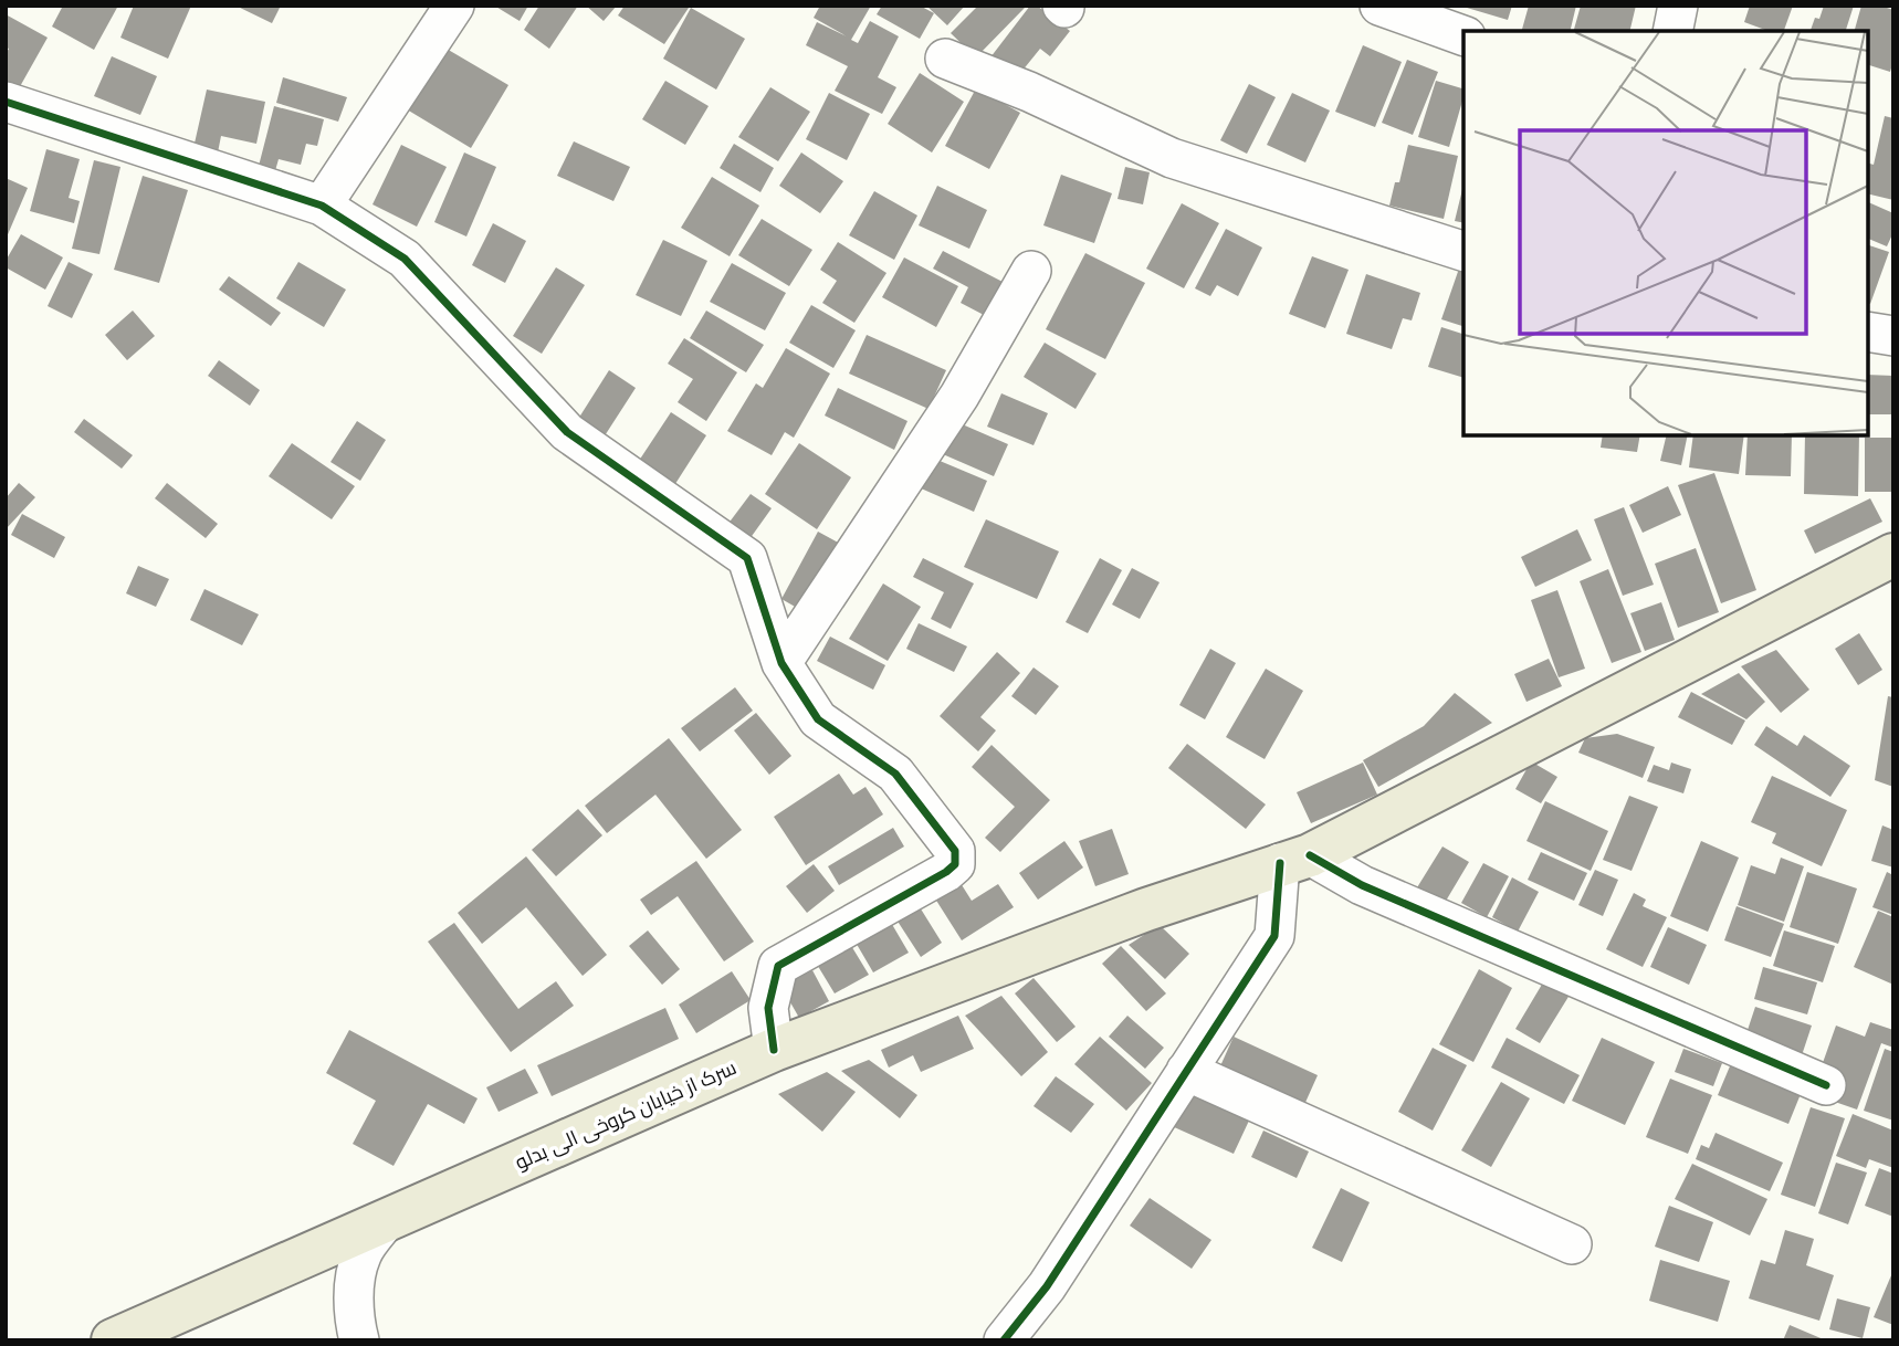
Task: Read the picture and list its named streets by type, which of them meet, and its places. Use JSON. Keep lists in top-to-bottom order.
{
  "streets": {
    "main road": ["سرک از خیابان کروخی الی بدلو"]
  }
}
